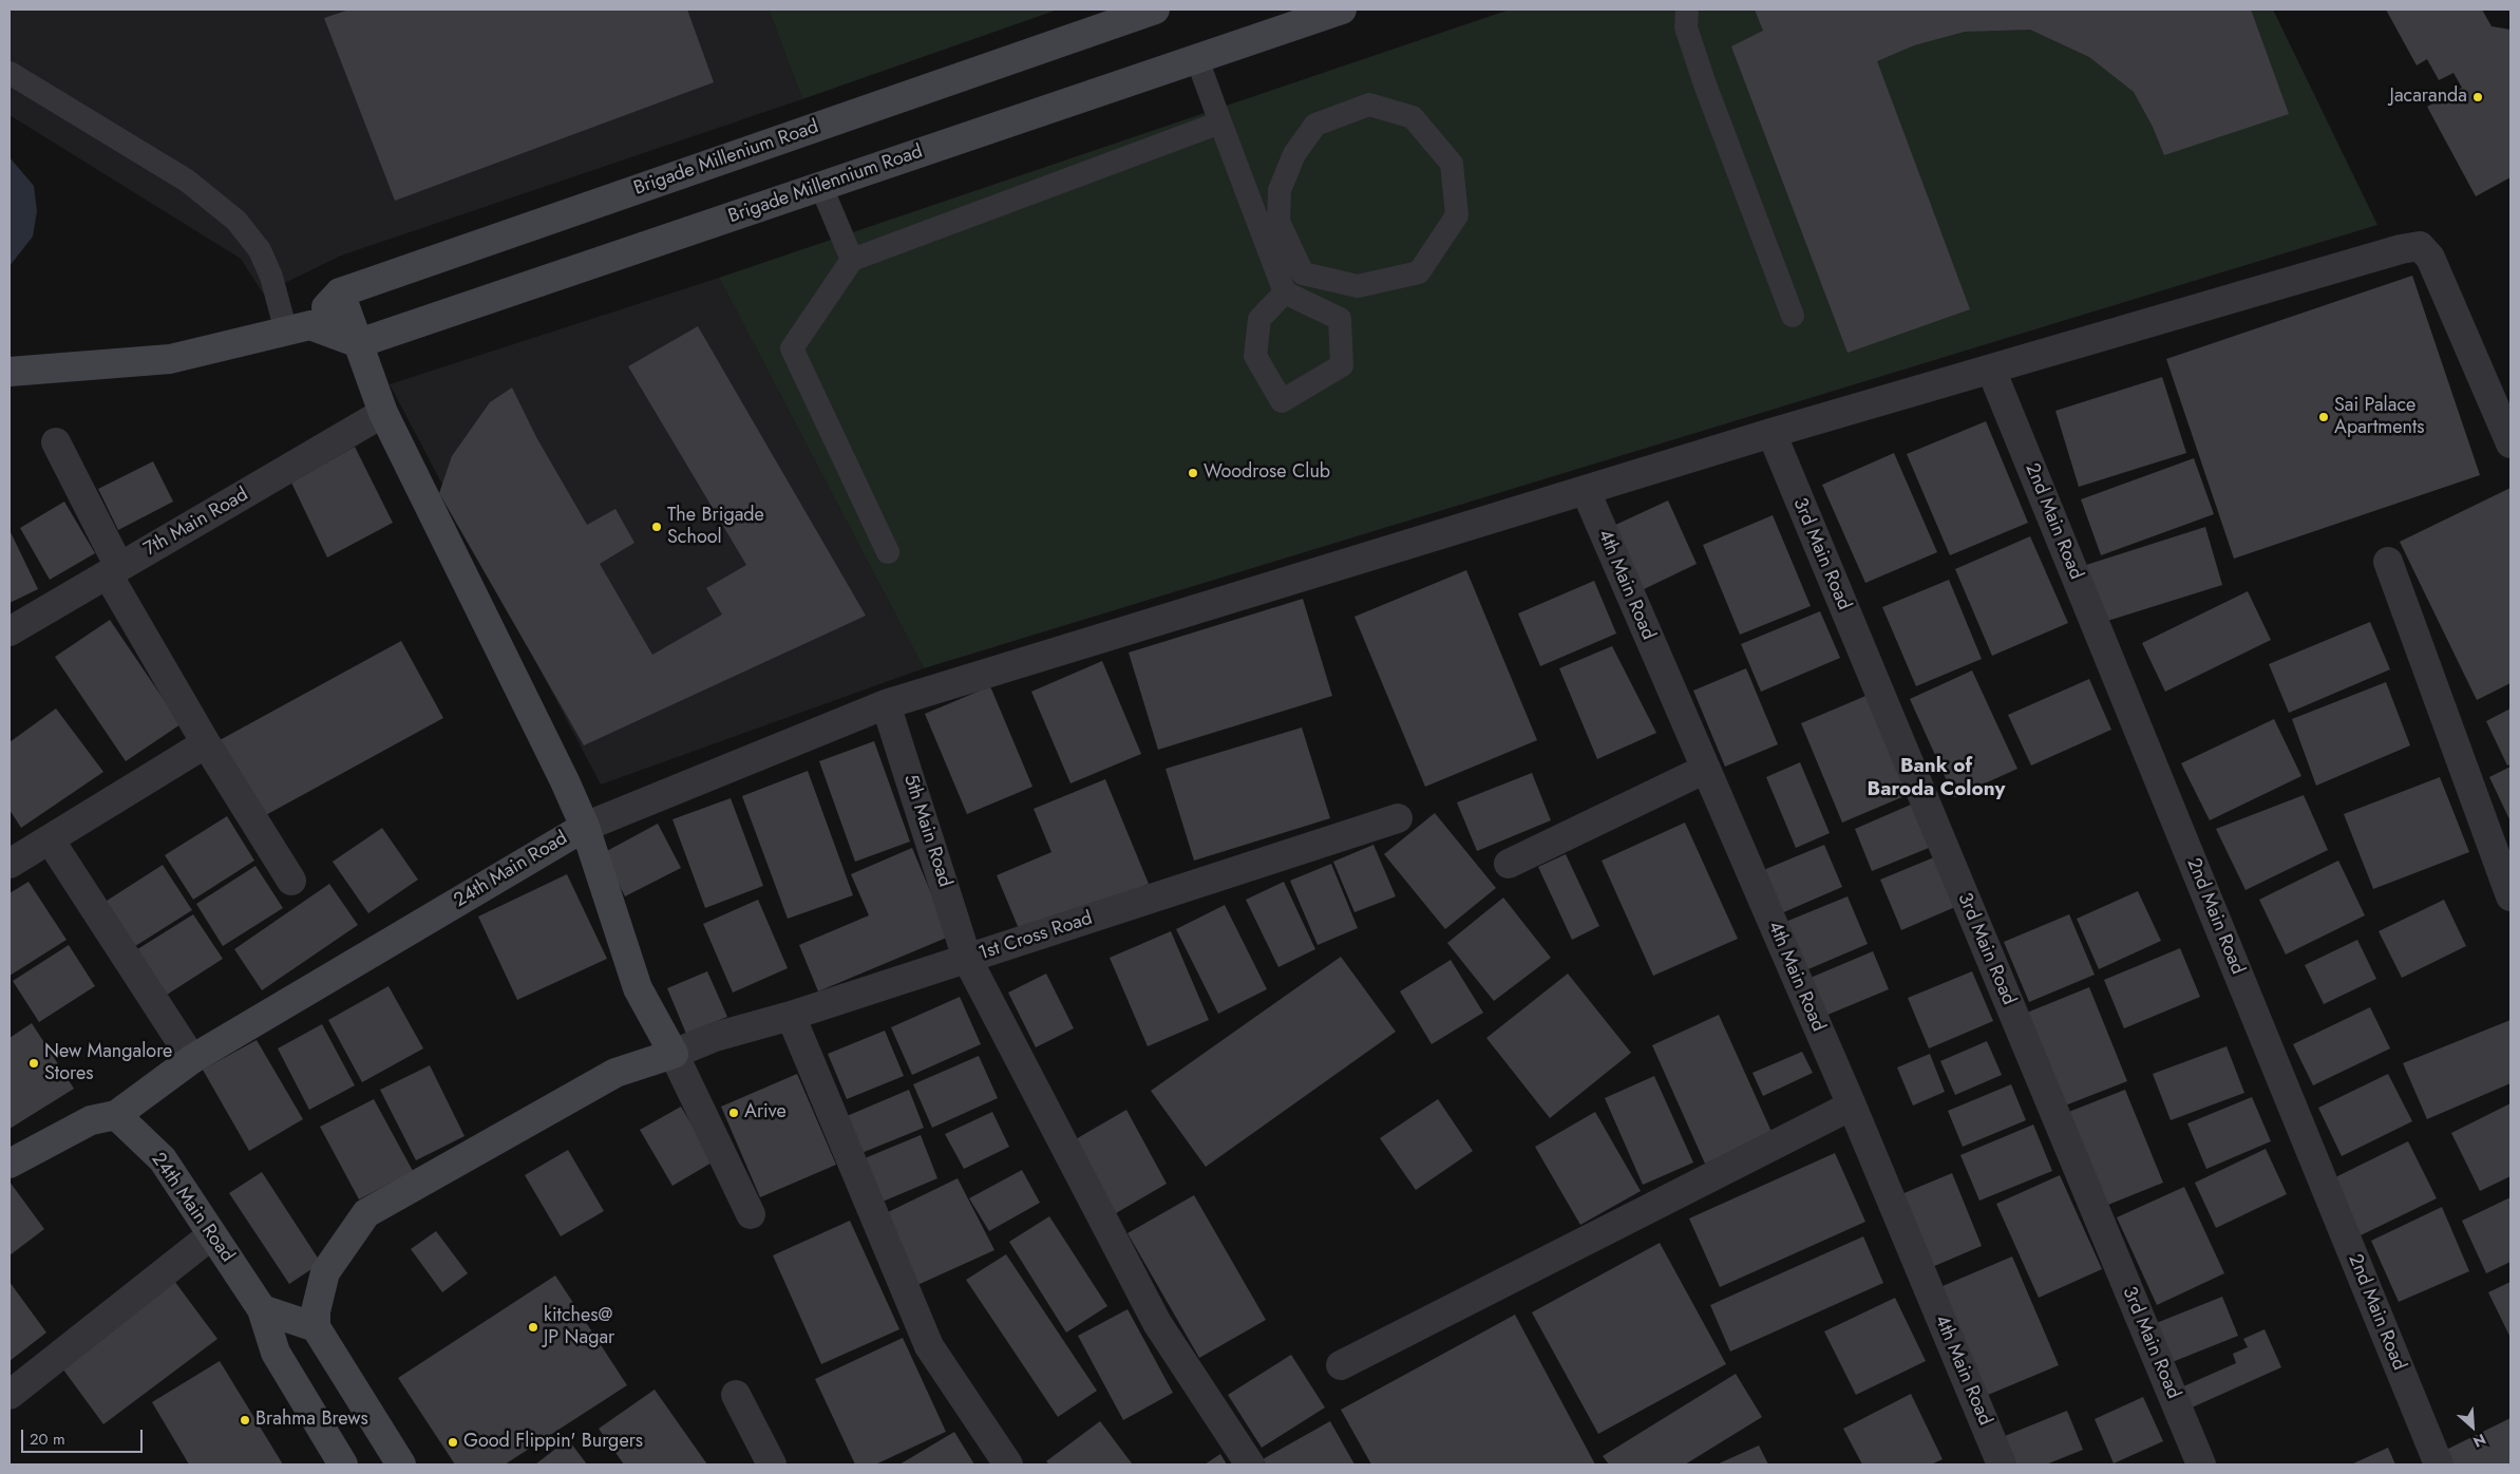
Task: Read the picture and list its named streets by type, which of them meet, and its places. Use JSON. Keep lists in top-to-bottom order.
{
  "streets": {
    "street": [
      "Brigade Millenium Road",
      "Brigade Millennium Road",
      "2nd Main Road",
      "7th Main Road",
      "3rd Main Road",
      "4th Main Road",
      "5th Main Road",
      "24th Main Road",
      "1st Cross Road"
    ]
  },
  "crossings": [
    ["5th Main Road", "1st Cross Road"],
    ["24th Main Road", "1st Cross Road"]
  ],
  "districts": ["Bank of Baroda Colony"],
  "places": [
    "Jacaranda",
    "Sai Palace Apartments",
    "Woodrose Club",
    "The Brigade School",
    "New Mangalore Stores",
    "Arive",
    "kitches@ JP Nagar",
    "Brahma Brews",
    "Good Flippin' Burgers"
  ],
  "scale_bar": "20 m",
  "north": "bottom right"
}
